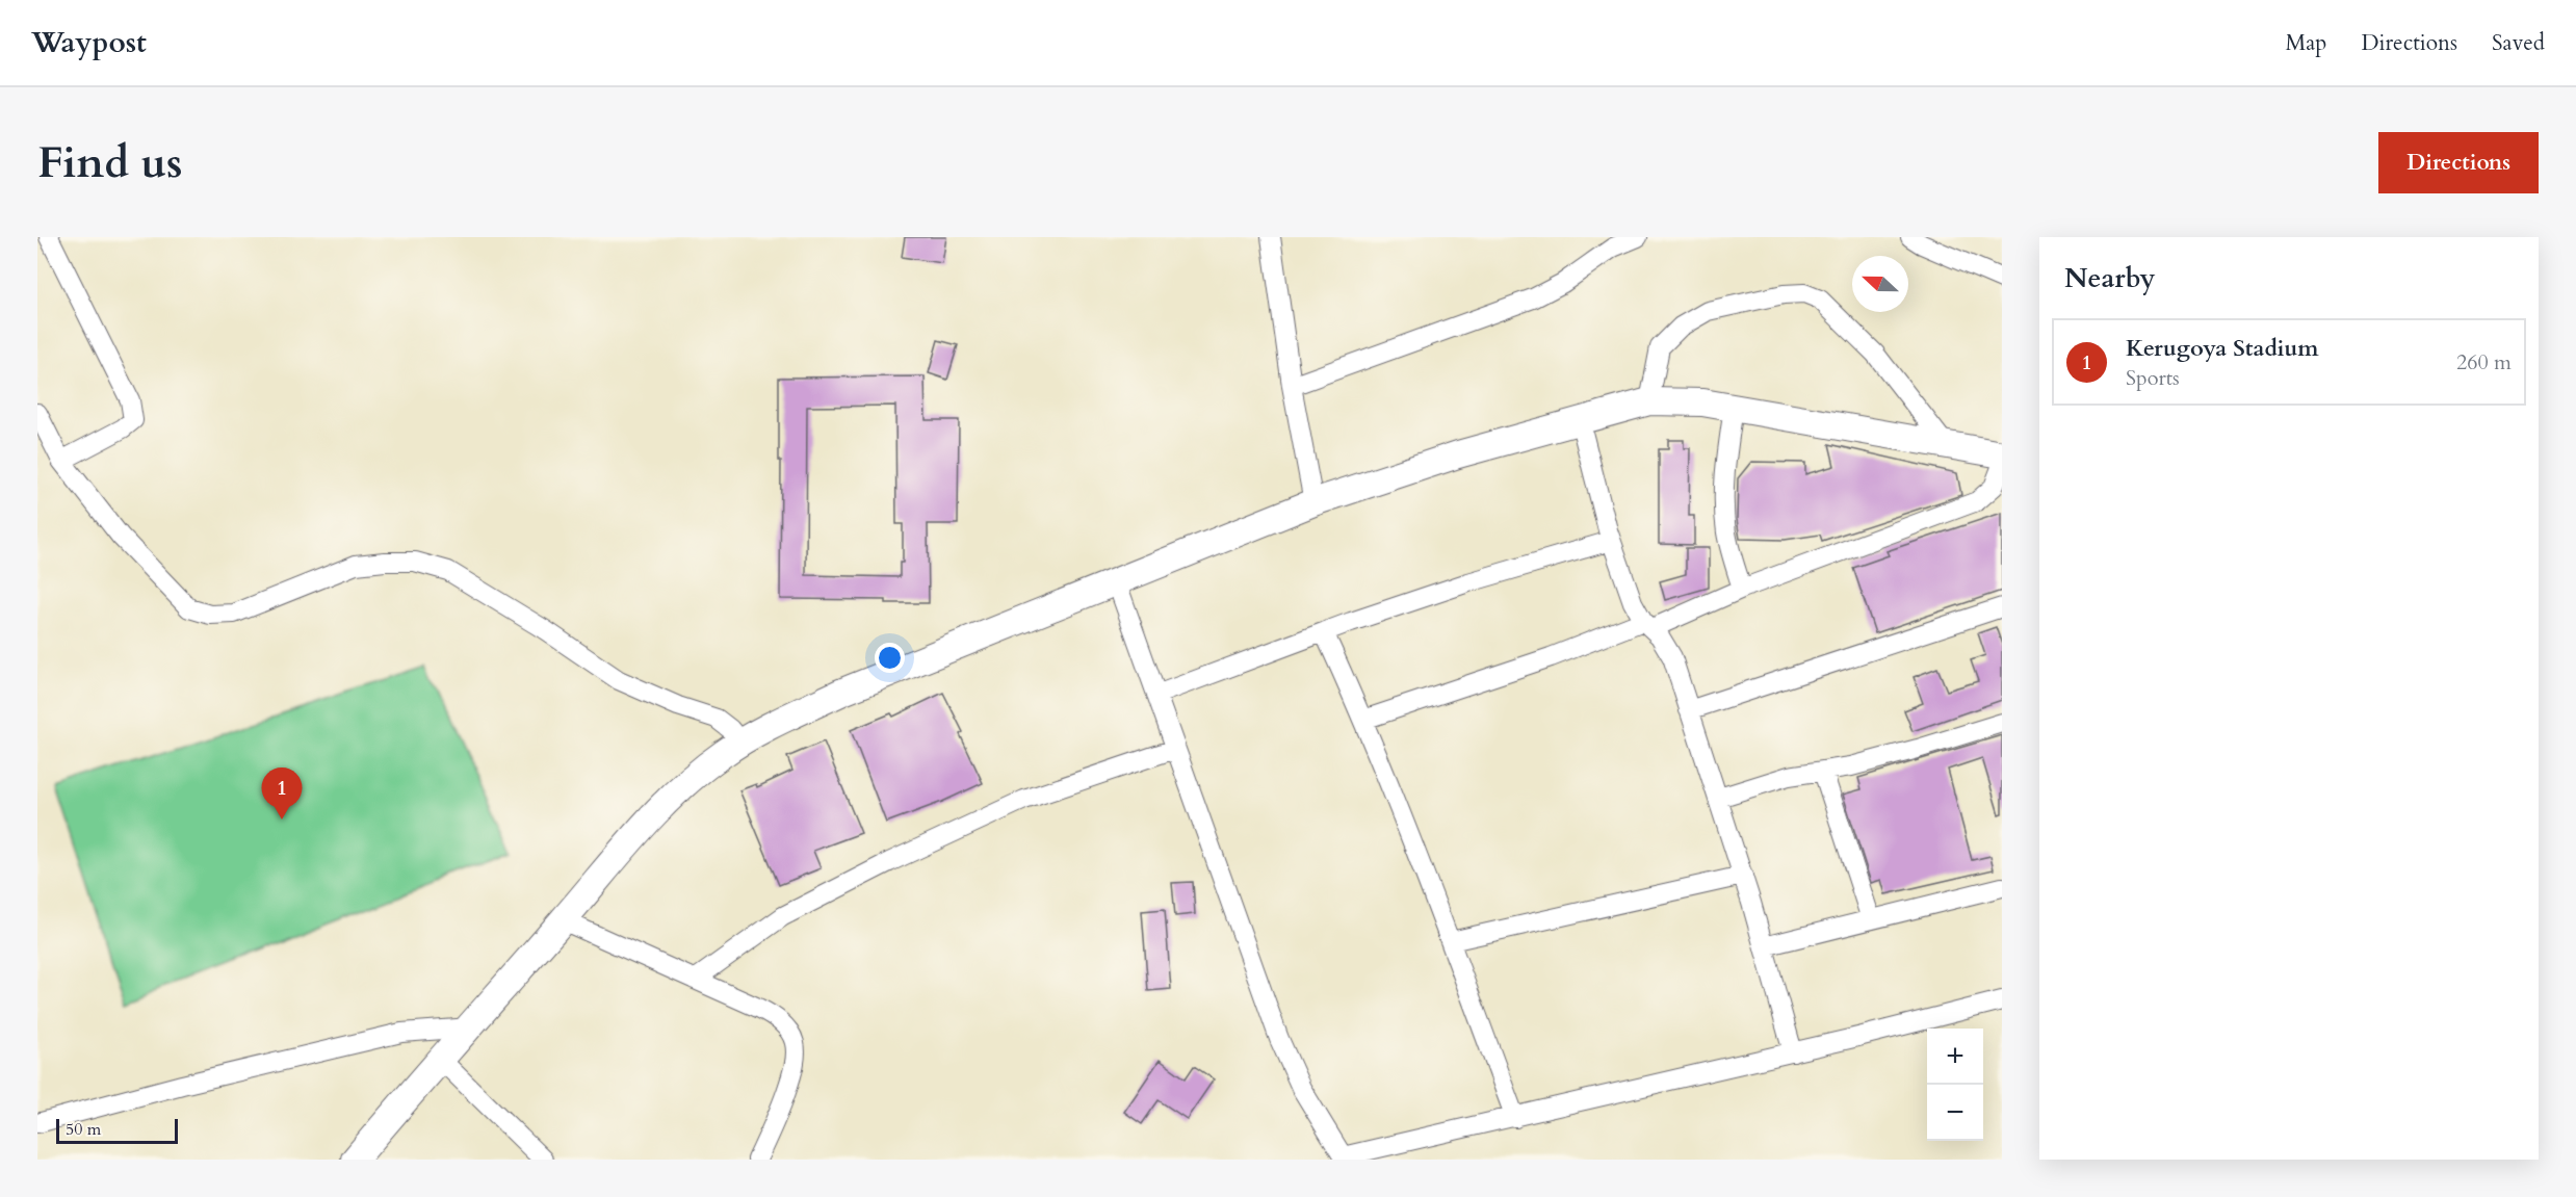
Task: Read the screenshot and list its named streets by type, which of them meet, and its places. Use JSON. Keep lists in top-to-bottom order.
{
  "scale_bar": "50 m",
  "north": "left",
  "page": {
    "header": "Waypost",
    "nav": ["Map", "Directions", "Saved"],
    "buttons": "Directions",
    "title": "Find us",
    "heading": "Nearby",
    "list": [
      {
        "mark": "1",
        "name": "Kerugoya Stadium",
        "note": "Sports",
        "value": "260 m"
      }
    ],
    "pins": "1",
    "map_buttons": ["+", "−"],
    "scale": "50 m"
  }
}
